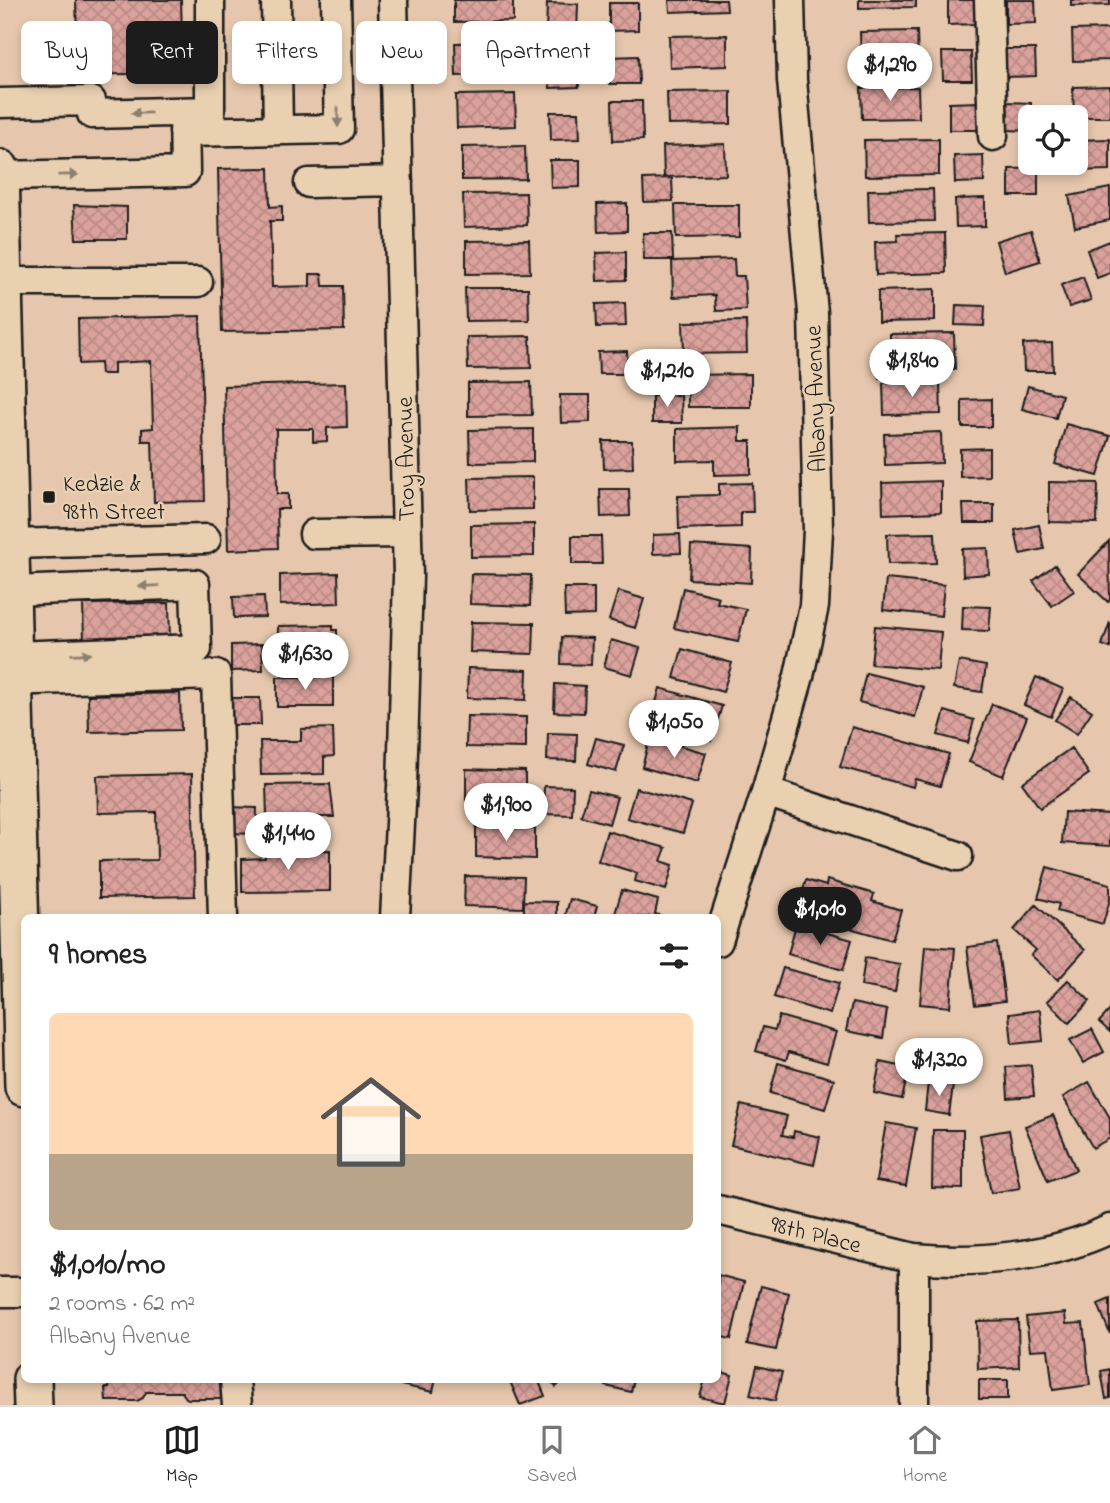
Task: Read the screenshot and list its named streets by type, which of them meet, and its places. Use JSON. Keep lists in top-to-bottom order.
{
  "streets": {
    "street": ["Albany Avenue", "Troy Avenue", "98th Place"]
  },
  "places": {
    "transit": ["Kedzie & 98th Street"]
  },
  "page": {
    "chip": [
      "Buy",
      "Rent",
      "Filters",
      "New",
      "Apartment"
    ],
    "price": [
      "$1,290",
      "$1,840",
      "$1,210",
      "$1,630",
      "$1,050",
      "$1,900",
      "$1,440",
      "$1,010",
      "$1,320"
    ],
    "heading": "9 homes",
    "list": [
      {
        "name": "$1,010/mo",
        "note": "2 rooms · 62 m² · Albany Avenue"
      }
    ],
    "tabs": ["Map", "Saved", "Home"]
  }
}
